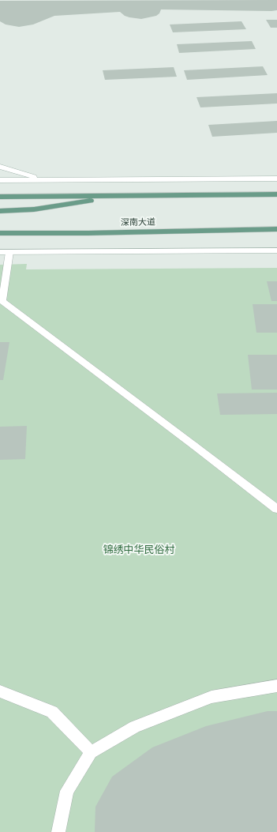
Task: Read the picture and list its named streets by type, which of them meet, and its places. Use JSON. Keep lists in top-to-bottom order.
{
  "streets": {
    "main road": ["深南大道"]
  },
  "parks": ["锦绣中华民俗村"]
}
